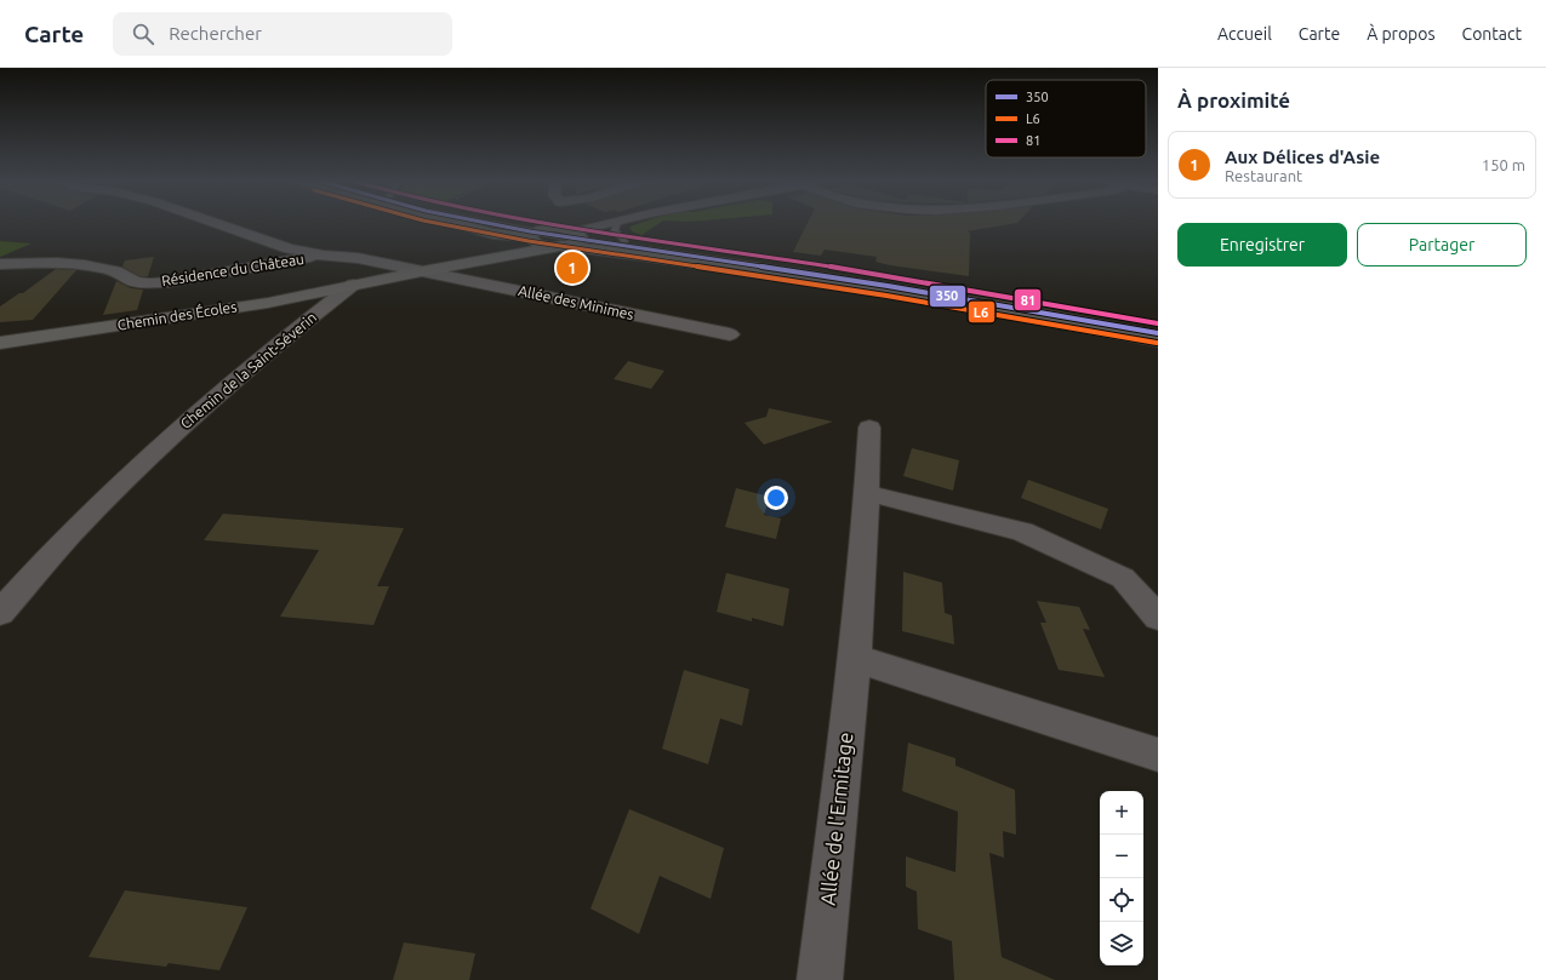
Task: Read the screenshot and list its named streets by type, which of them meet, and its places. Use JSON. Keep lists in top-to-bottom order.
{
  "streets": {
    "street": [
      "Résidence du Château",
      "Allée des Minimes",
      "Chemin des Écoles",
      "Chemin de la Saint-Séverin",
      "Allée de l'Ermitage"
    ]
  },
  "crossings": [
    ["Résidence du Château", "Allée des Minimes"],
    ["Résidence du Château", "Chemin des Écoles"],
    ["Allée des Minimes", "Chemin des Écoles"],
    ["Chemin des Écoles", "Chemin de la Saint-Séverin"]
  ],
  "lines": ["transit line 350", "transit line L6", "transit line 81"],
  "legend": ["350", "L6", "81"],
  "page": {
    "header": "Carte",
    "search": "Rechercher",
    "nav": [
      "Accueil",
      "Carte",
      "À propos",
      "Contact"
    ],
    "heading": "À proximité",
    "list": [
      {
        "mark": "1",
        "name": "Aux Délices d'Asie",
        "note": "Restaurant",
        "value": "150 m"
      }
    ],
    "buttons": ["Enregistrer", "Partager"],
    "pins": "1",
    "map_buttons": ["+", "−"]
  }
}
